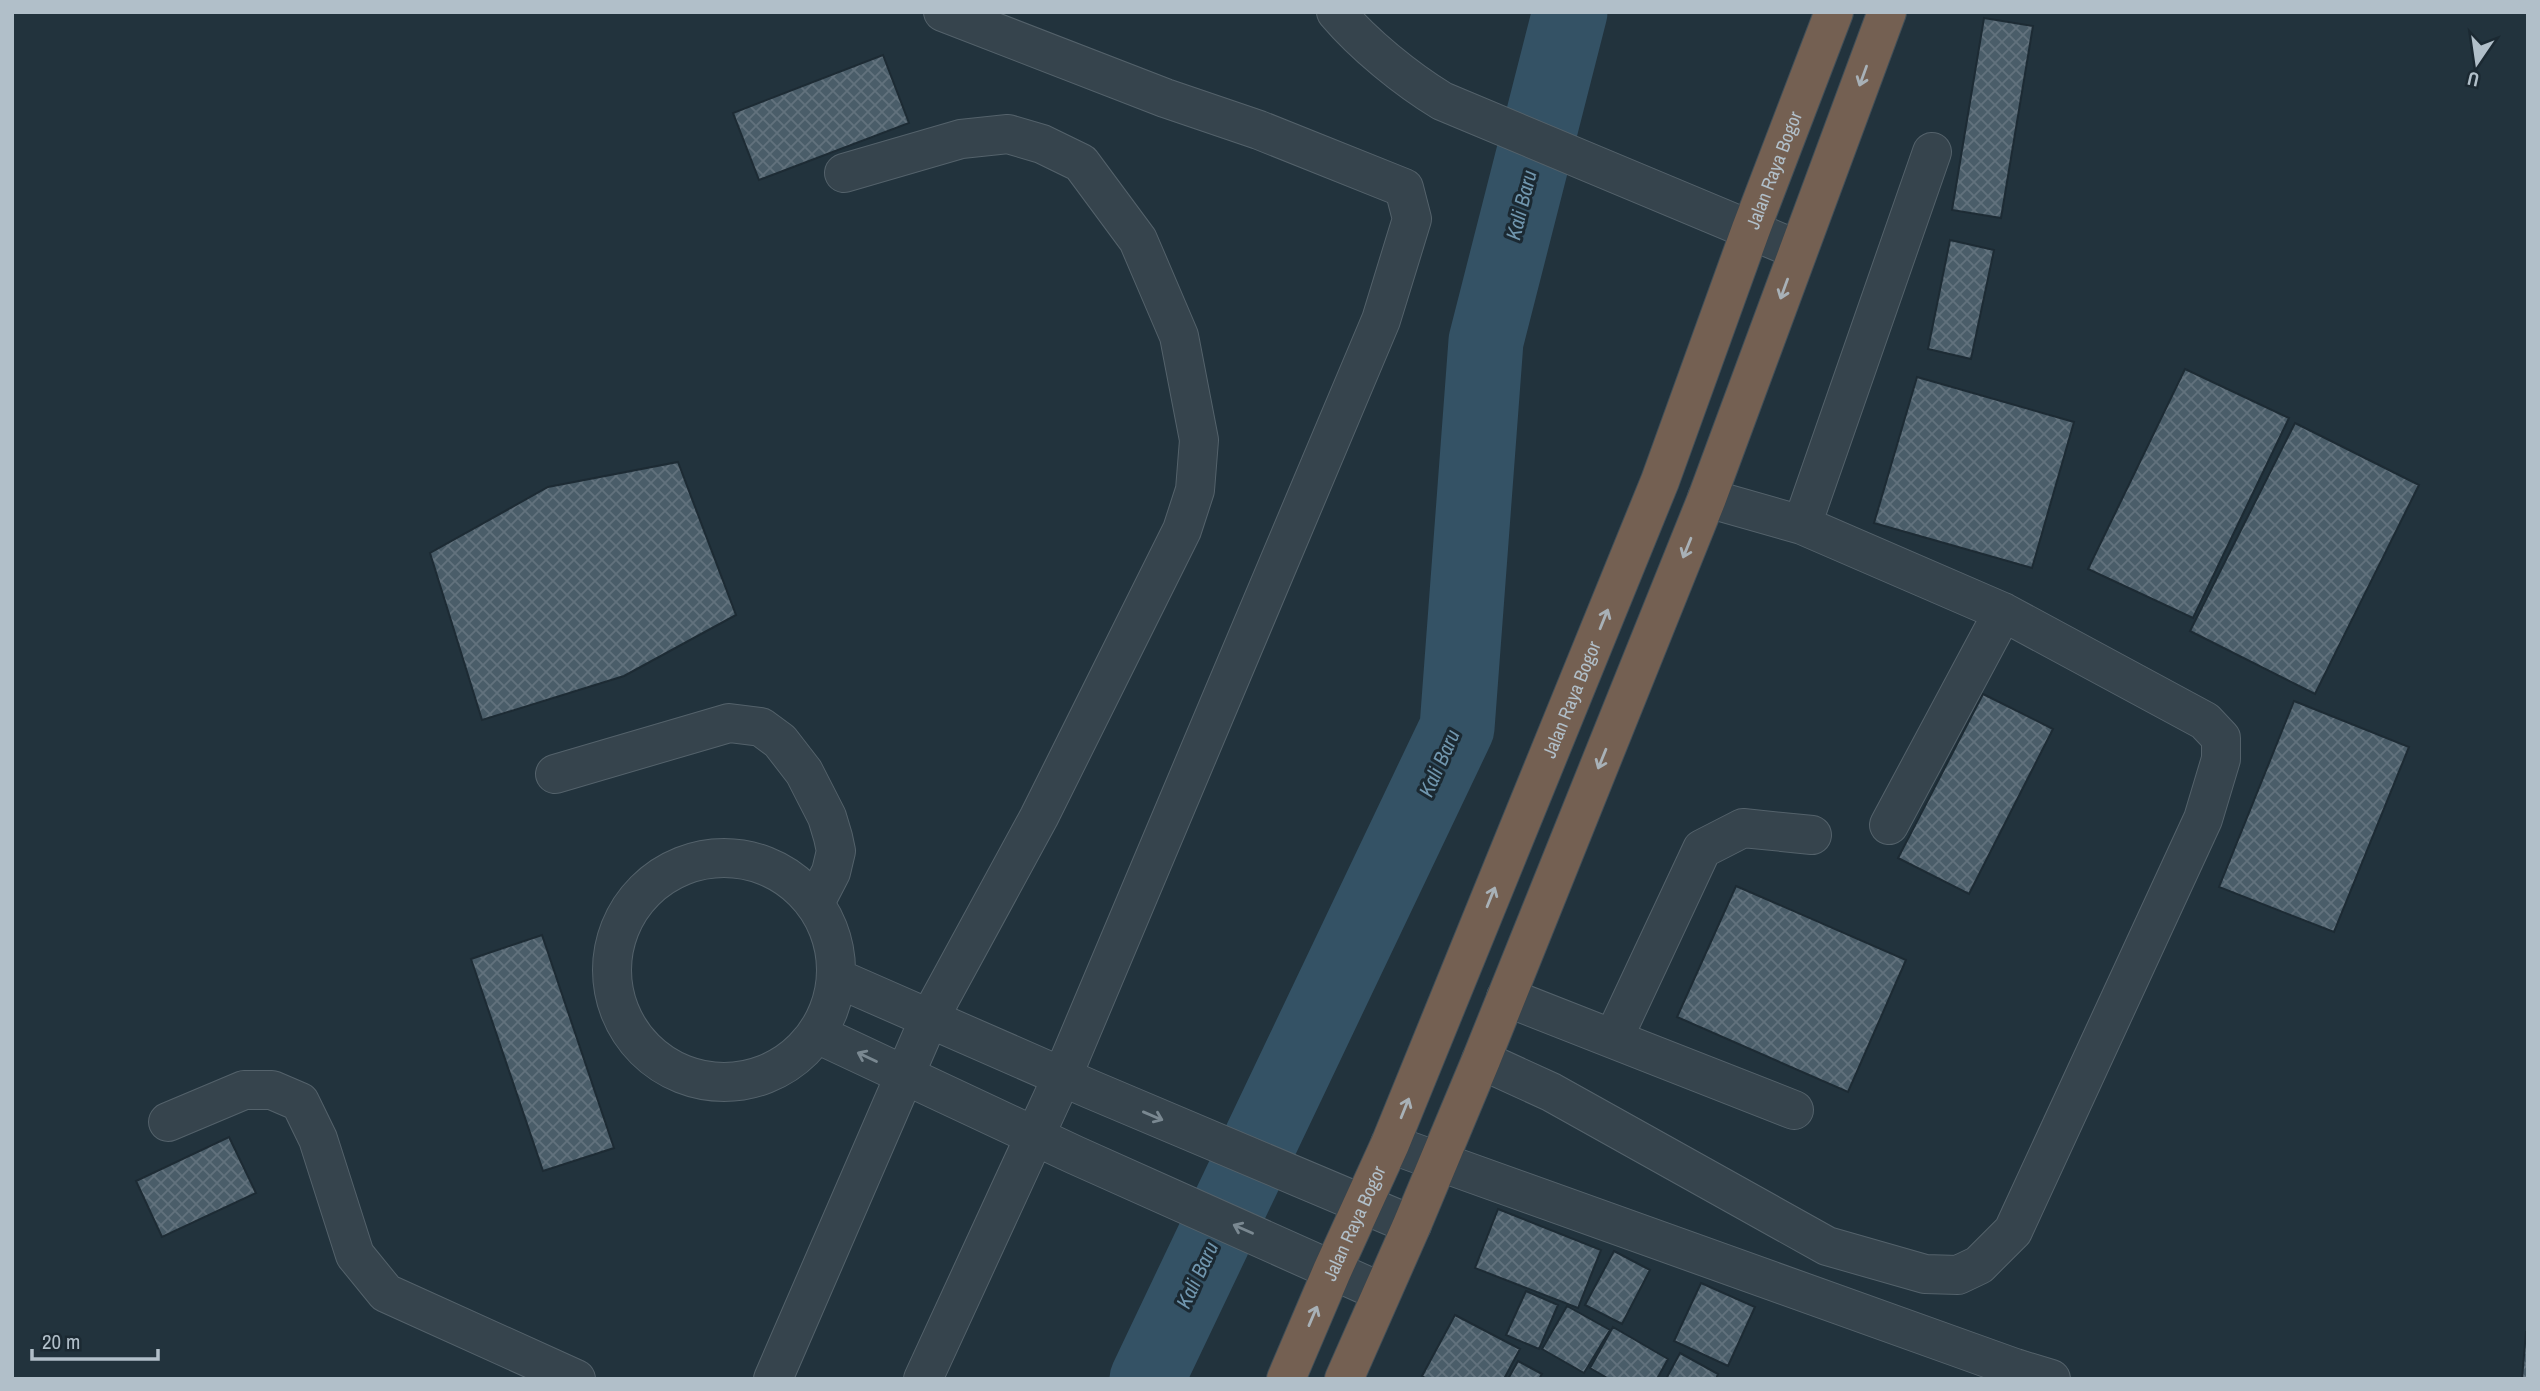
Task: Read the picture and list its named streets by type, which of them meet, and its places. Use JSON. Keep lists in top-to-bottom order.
{
  "streets": {
    "highway": ["Jalan Raya Bogor"]
  },
  "water": ["Kali Baru"],
  "scale_bar": "20 m",
  "north": "bottom"
}
